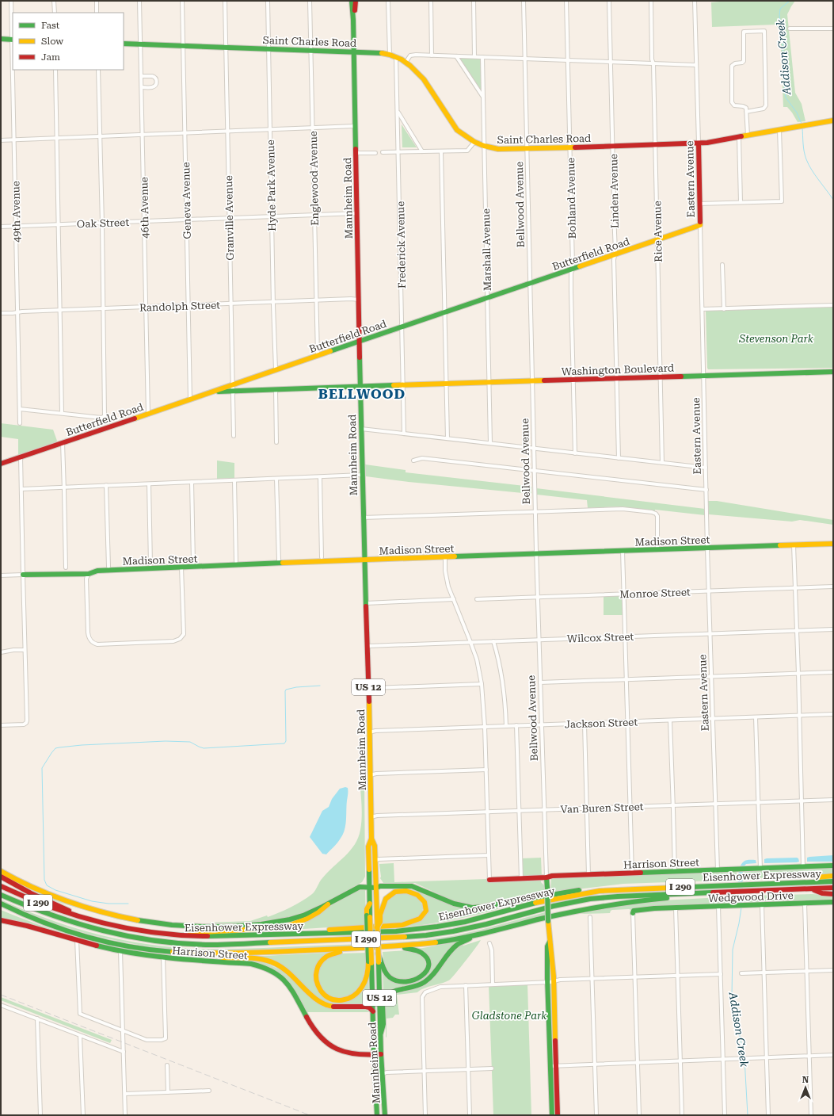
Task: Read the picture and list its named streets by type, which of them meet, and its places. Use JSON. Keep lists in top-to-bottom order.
{
  "streets": {
    "main road": [
      "Saint Charles Road",
      "Eastern Avenue",
      "Mannheim Road",
      "Bellwood Avenue",
      "Butterfield Road",
      "Washington Boulevard",
      "Madison Street",
      "US 12",
      "Harrison Street",
      "Eisenhower Expressway",
      "I 290",
      "Wedgwood Drive"
    ],
    "street": [
      "Englewood Avenue",
      "Hyde Park Avenue",
      "Linden Avenue",
      "Bohland Avenue",
      "Geneva Avenue",
      "46th Avenue",
      "49th Avenue",
      "Granville Avenue",
      "Oak Street",
      "Rice Avenue",
      "Frederick Avenue",
      "Marshall Avenue",
      "Randolph Street",
      "Monroe Street",
      "Wilcox Street",
      "Jackson Street",
      "Van Buren Street"
    ]
  },
  "crossings": [
    ["Saint Charles Road", "Englewood Avenue"],
    ["Saint Charles Road", "Eastern Avenue"],
    ["Saint Charles Road", "Hyde Park Avenue"],
    ["Saint Charles Road", "Linden Avenue"],
    ["Saint Charles Road", "Mannheim Road"],
    ["Saint Charles Road", "Bohland Avenue"],
    ["Saint Charles Road", "Geneva Avenue"],
    ["Saint Charles Road", "Bellwood Avenue"],
    ["Saint Charles Road", "46th Avenue"],
    ["Saint Charles Road", "Granville Avenue"],
    ["Saint Charles Road", "Rice Avenue"],
    ["Saint Charles Road", "Frederick Avenue"],
    ["Saint Charles Road", "Marshall Avenue"],
    ["Saint Charles Road", "US 12"],
    ["Englewood Avenue", "Oak Street"],
    ["Englewood Avenue", "Butterfield Road"],
    ["Englewood Avenue", "Randolph Street"],
    ["Eastern Avenue", "Butterfield Road"],
    ["Eastern Avenue", "Washington Boulevard"],
    ["Eastern Avenue", "Madison Street"],
    ["Eastern Avenue", "Monroe Street"],
    ["Eastern Avenue", "Wilcox Street"],
    ["Eastern Avenue", "Jackson Street"],
    ["Eastern Avenue", "Van Buren Street"],
    ["Eastern Avenue", "Harrison Street"],
    ["Hyde Park Avenue", "Oak Street"],
    ["Hyde Park Avenue", "Butterfield Road"],
    ["Hyde Park Avenue", "Randolph Street"],
    ["Linden Avenue", "Butterfield Road"],
    ["Linden Avenue", "Washington Boulevard"],
    ["Mannheim Road", "Oak Street"],
    ["Mannheim Road", "Butterfield Road"],
    ["Mannheim Road", "Randolph Street"],
    ["Mannheim Road", "Washington Boulevard"],
    ["Mannheim Road", "Madison Street"],
    ["Mannheim Road", "Wilcox Street"],
    ["Mannheim Road", "US 12"],
    ["Mannheim Road", "Jackson Street"],
    ["Mannheim Road", "Van Buren Street"],
    ["Mannheim Road", "Harrison Street"],
    ["Bohland Avenue", "Butterfield Road"],
    ["Bohland Avenue", "Washington Boulevard"],
    ["Geneva Avenue", "Oak Street"],
    ["Geneva Avenue", "Butterfield Road"],
    ["Geneva Avenue", "Randolph Street"],
    ["Bellwood Avenue", "Butterfield Road"],
    ["Bellwood Avenue", "Washington Boulevard"],
    ["Bellwood Avenue", "Madison Street"],
    ["Bellwood Avenue", "Monroe Street"],
    ["Bellwood Avenue", "Wilcox Street"],
    ["Bellwood Avenue", "Jackson Street"],
    ["Bellwood Avenue", "Van Buren Street"],
    ["Bellwood Avenue", "Harrison Street"],
    ["46th Avenue", "Oak Street"],
    ["46th Avenue", "Butterfield Road"],
    ["46th Avenue", "Randolph Street"],
    ["49th Avenue", "Oak Street"],
    ["49th Avenue", "Randolph Street"],
    ["Granville Avenue", "Oak Street"],
    ["Granville Avenue", "Butterfield Road"],
    ["Granville Avenue", "Randolph Street"],
    ["Granville Avenue", "Washington Boulevard"],
    ["Rice Avenue", "Butterfield Road"],
    ["Rice Avenue", "Washington Boulevard"],
    ["Frederick Avenue", "Butterfield Road"],
    ["Frederick Avenue", "Washington Boulevard"],
    ["Marshall Avenue", "Butterfield Road"],
    ["Marshall Avenue", "Washington Boulevard"],
    ["Butterfield Road", "Washington Boulevard"]
  ],
  "districts": ["BELLWOOD"],
  "water": ["Addison Creek"],
  "parks": ["Stevenson Park", "Gladstone Park"],
  "legend": ["Fast", "Slow", "Jam"],
  "north": "top"
}
